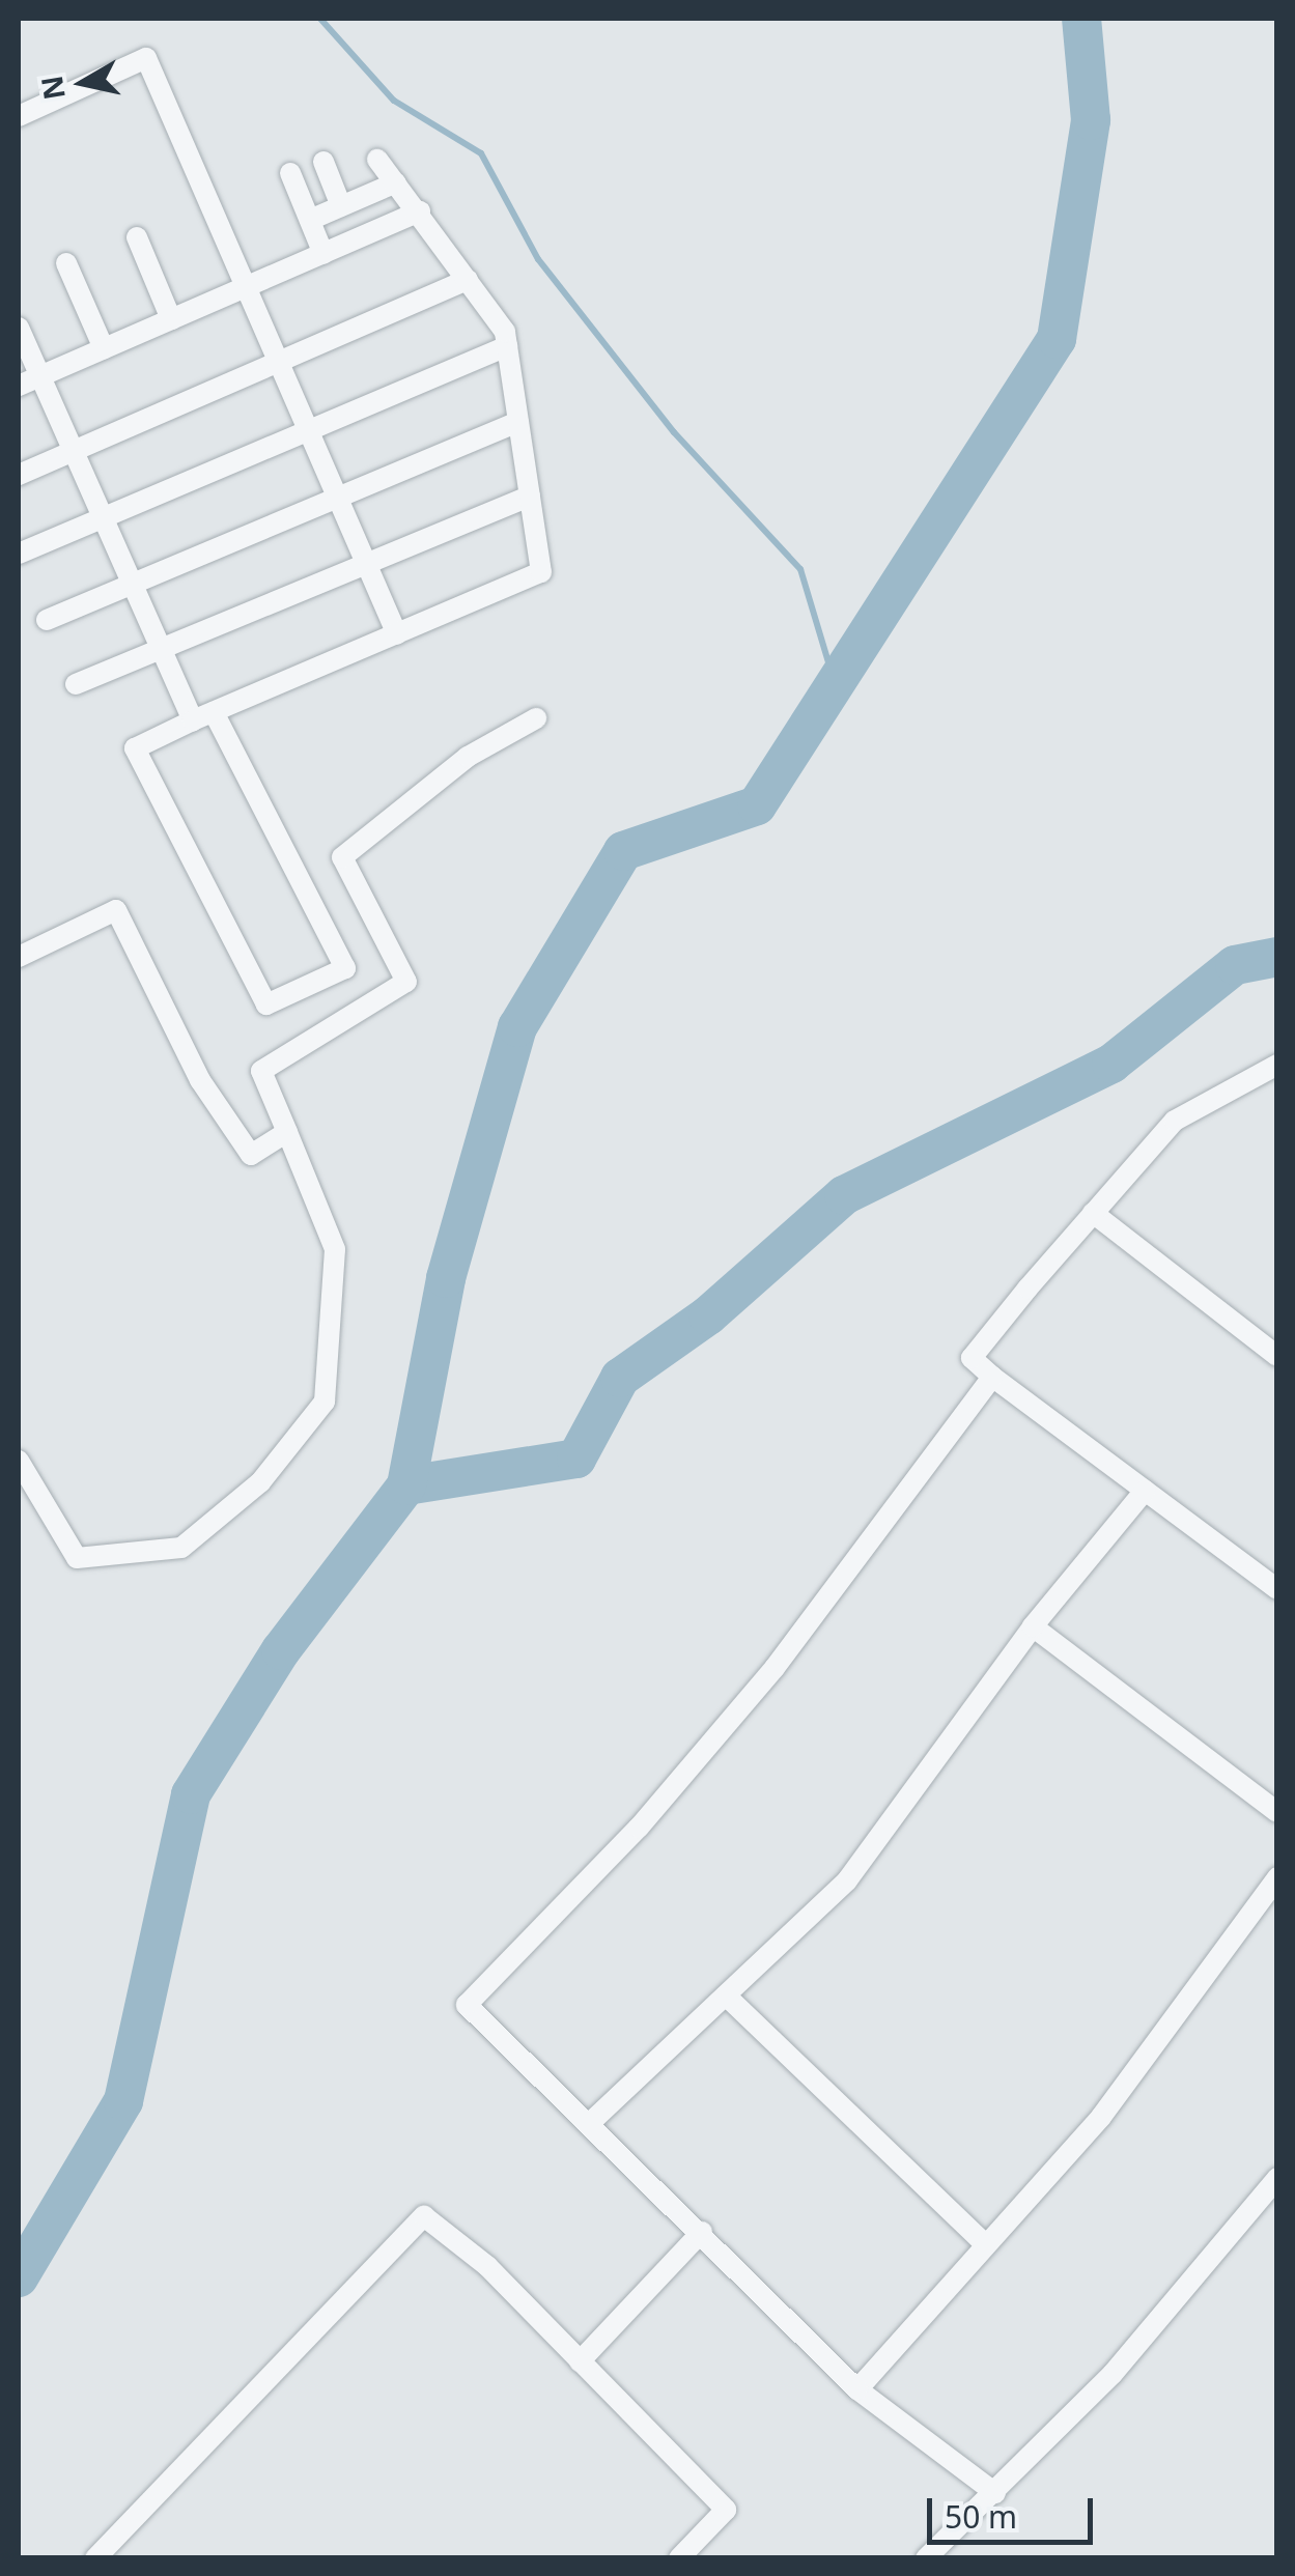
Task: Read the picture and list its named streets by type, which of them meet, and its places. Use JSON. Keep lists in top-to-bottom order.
{
  "scale_bar": "50 m",
  "north": "left"
}
